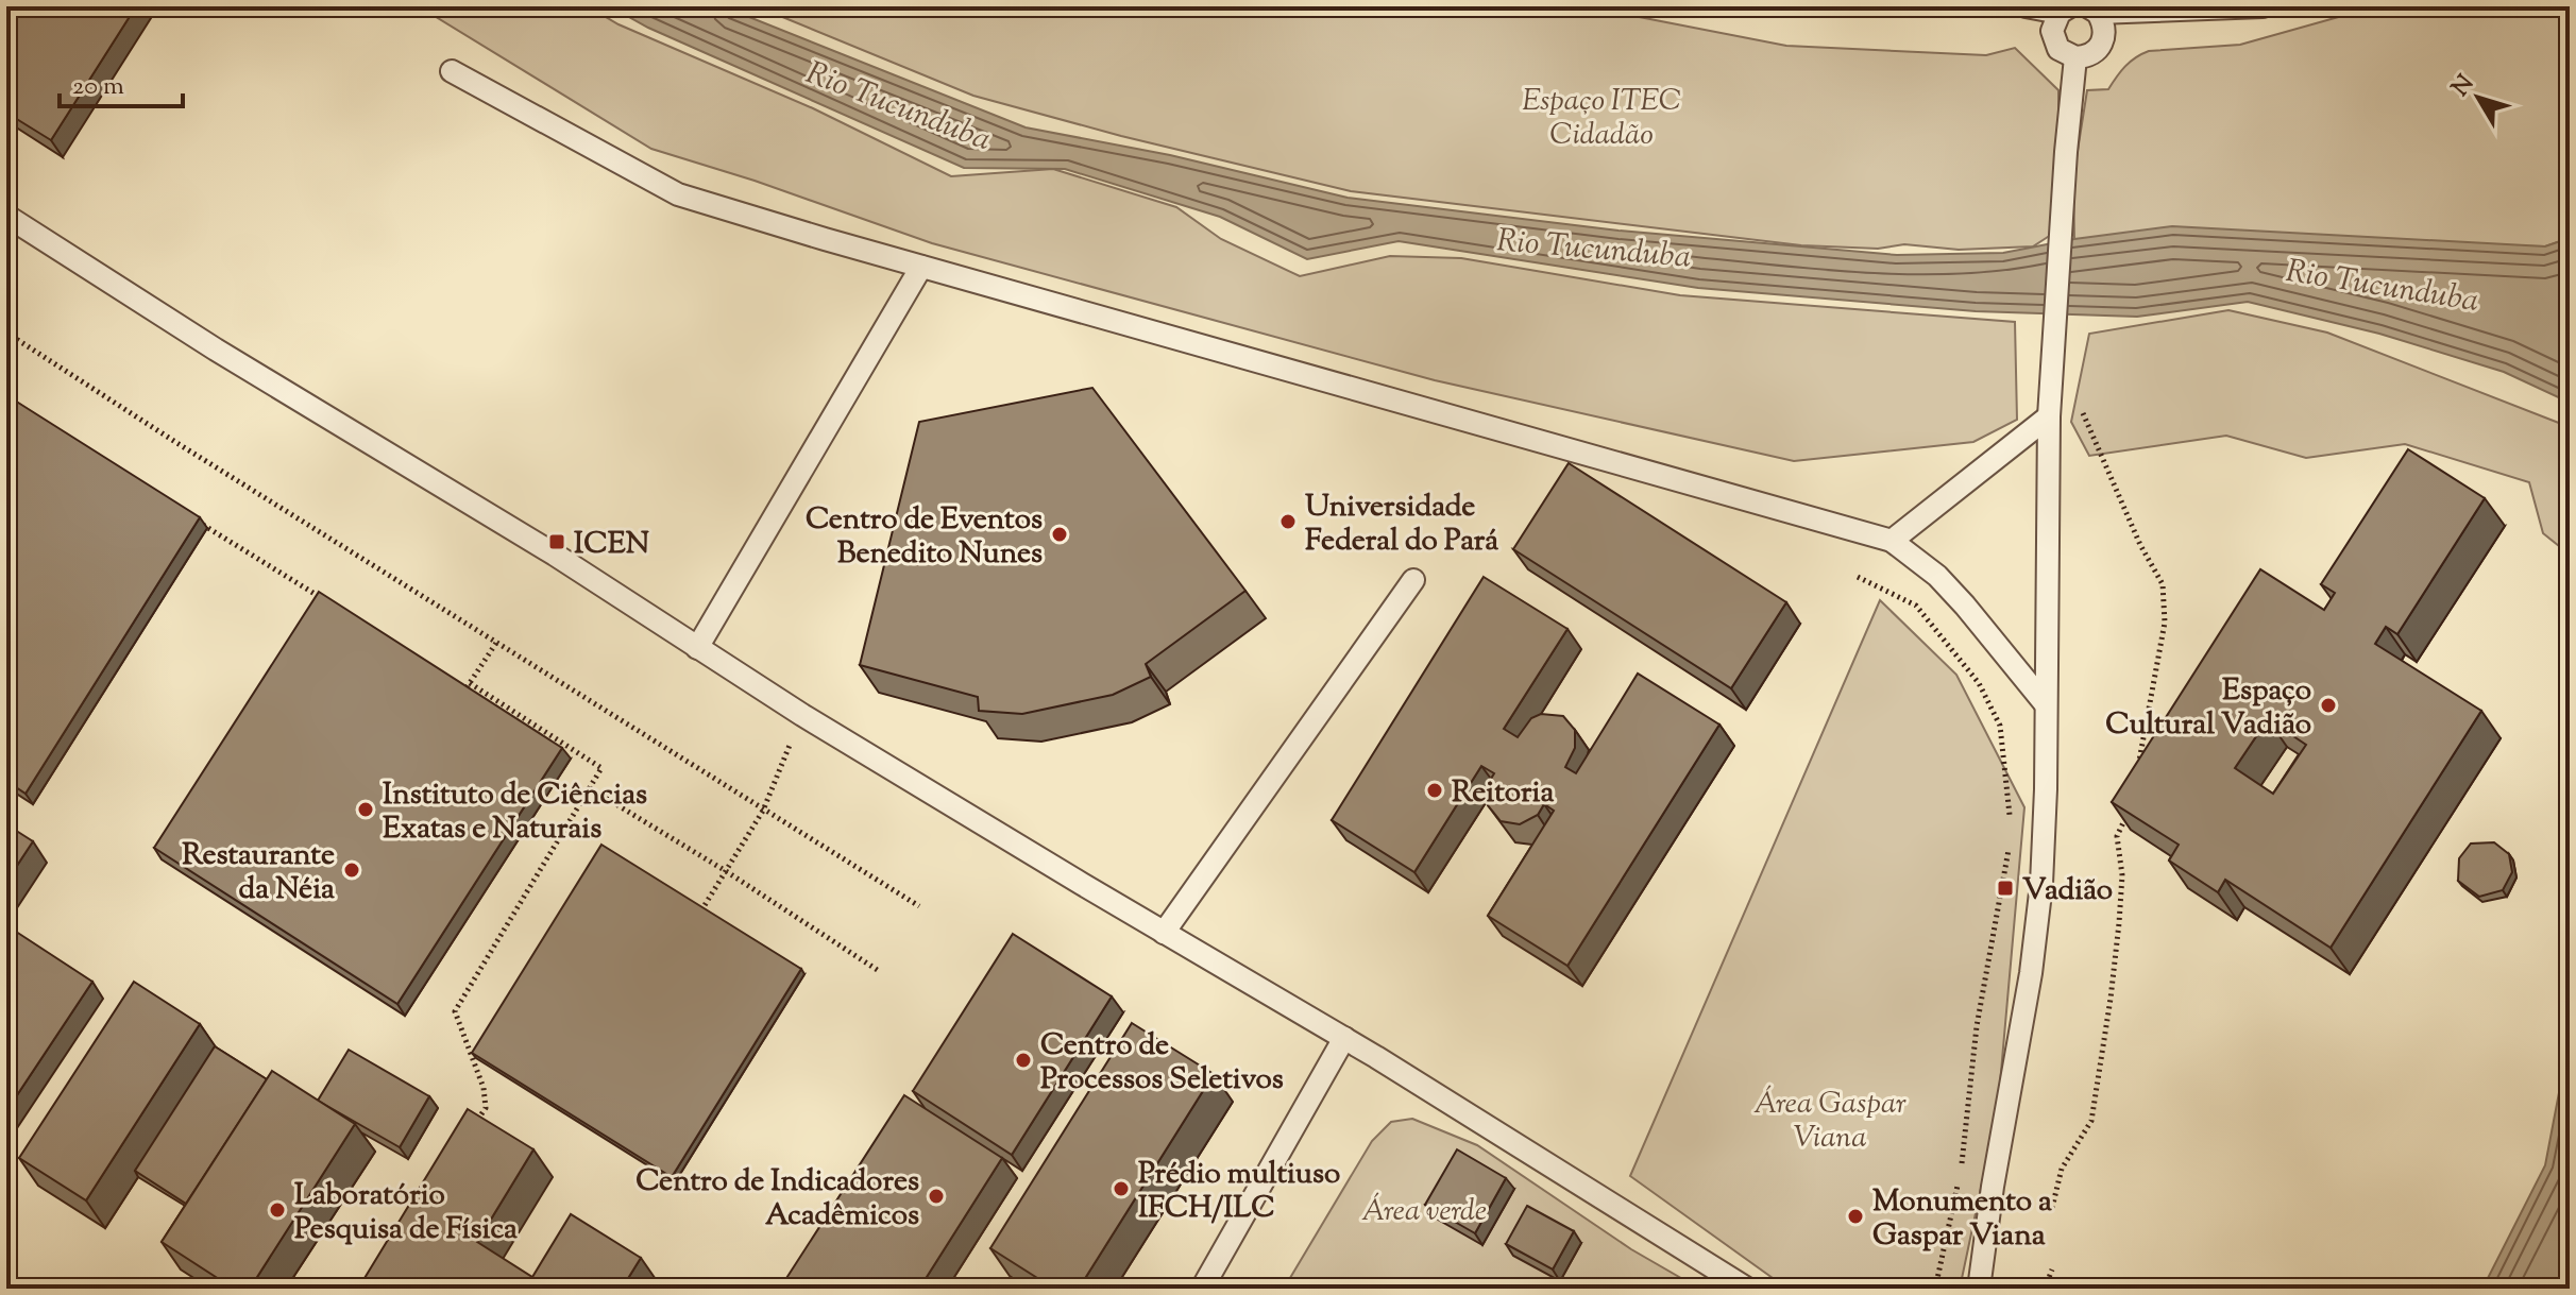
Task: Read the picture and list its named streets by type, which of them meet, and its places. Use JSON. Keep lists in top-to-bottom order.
{
  "water": ["Rio Tucunduba"],
  "parks": ["Espaço ITEC Cidadão", "Área Gaspar Viana", "Área verde"],
  "places": {
    "other": [
      "Universidade Federal do Pará",
      "Centro de Eventos Benedito Nunes",
      "Espaço Cultural Vadião",
      "Reitoria",
      "Instituto de Ciências Exatas e Naturais",
      "Restaurante da Néia",
      "Centro de Processos Seletivos",
      "Prédio multiuso IFCH/ILC",
      "Centro de Indicadores Acadêmicos",
      "Laboratório Pesquisa de Física",
      "Monumento a Gaspar Viana"
    ],
    "transit": ["ICEN", "Vadião"]
  },
  "scale_bar": "20 m",
  "north": "top left"
}
